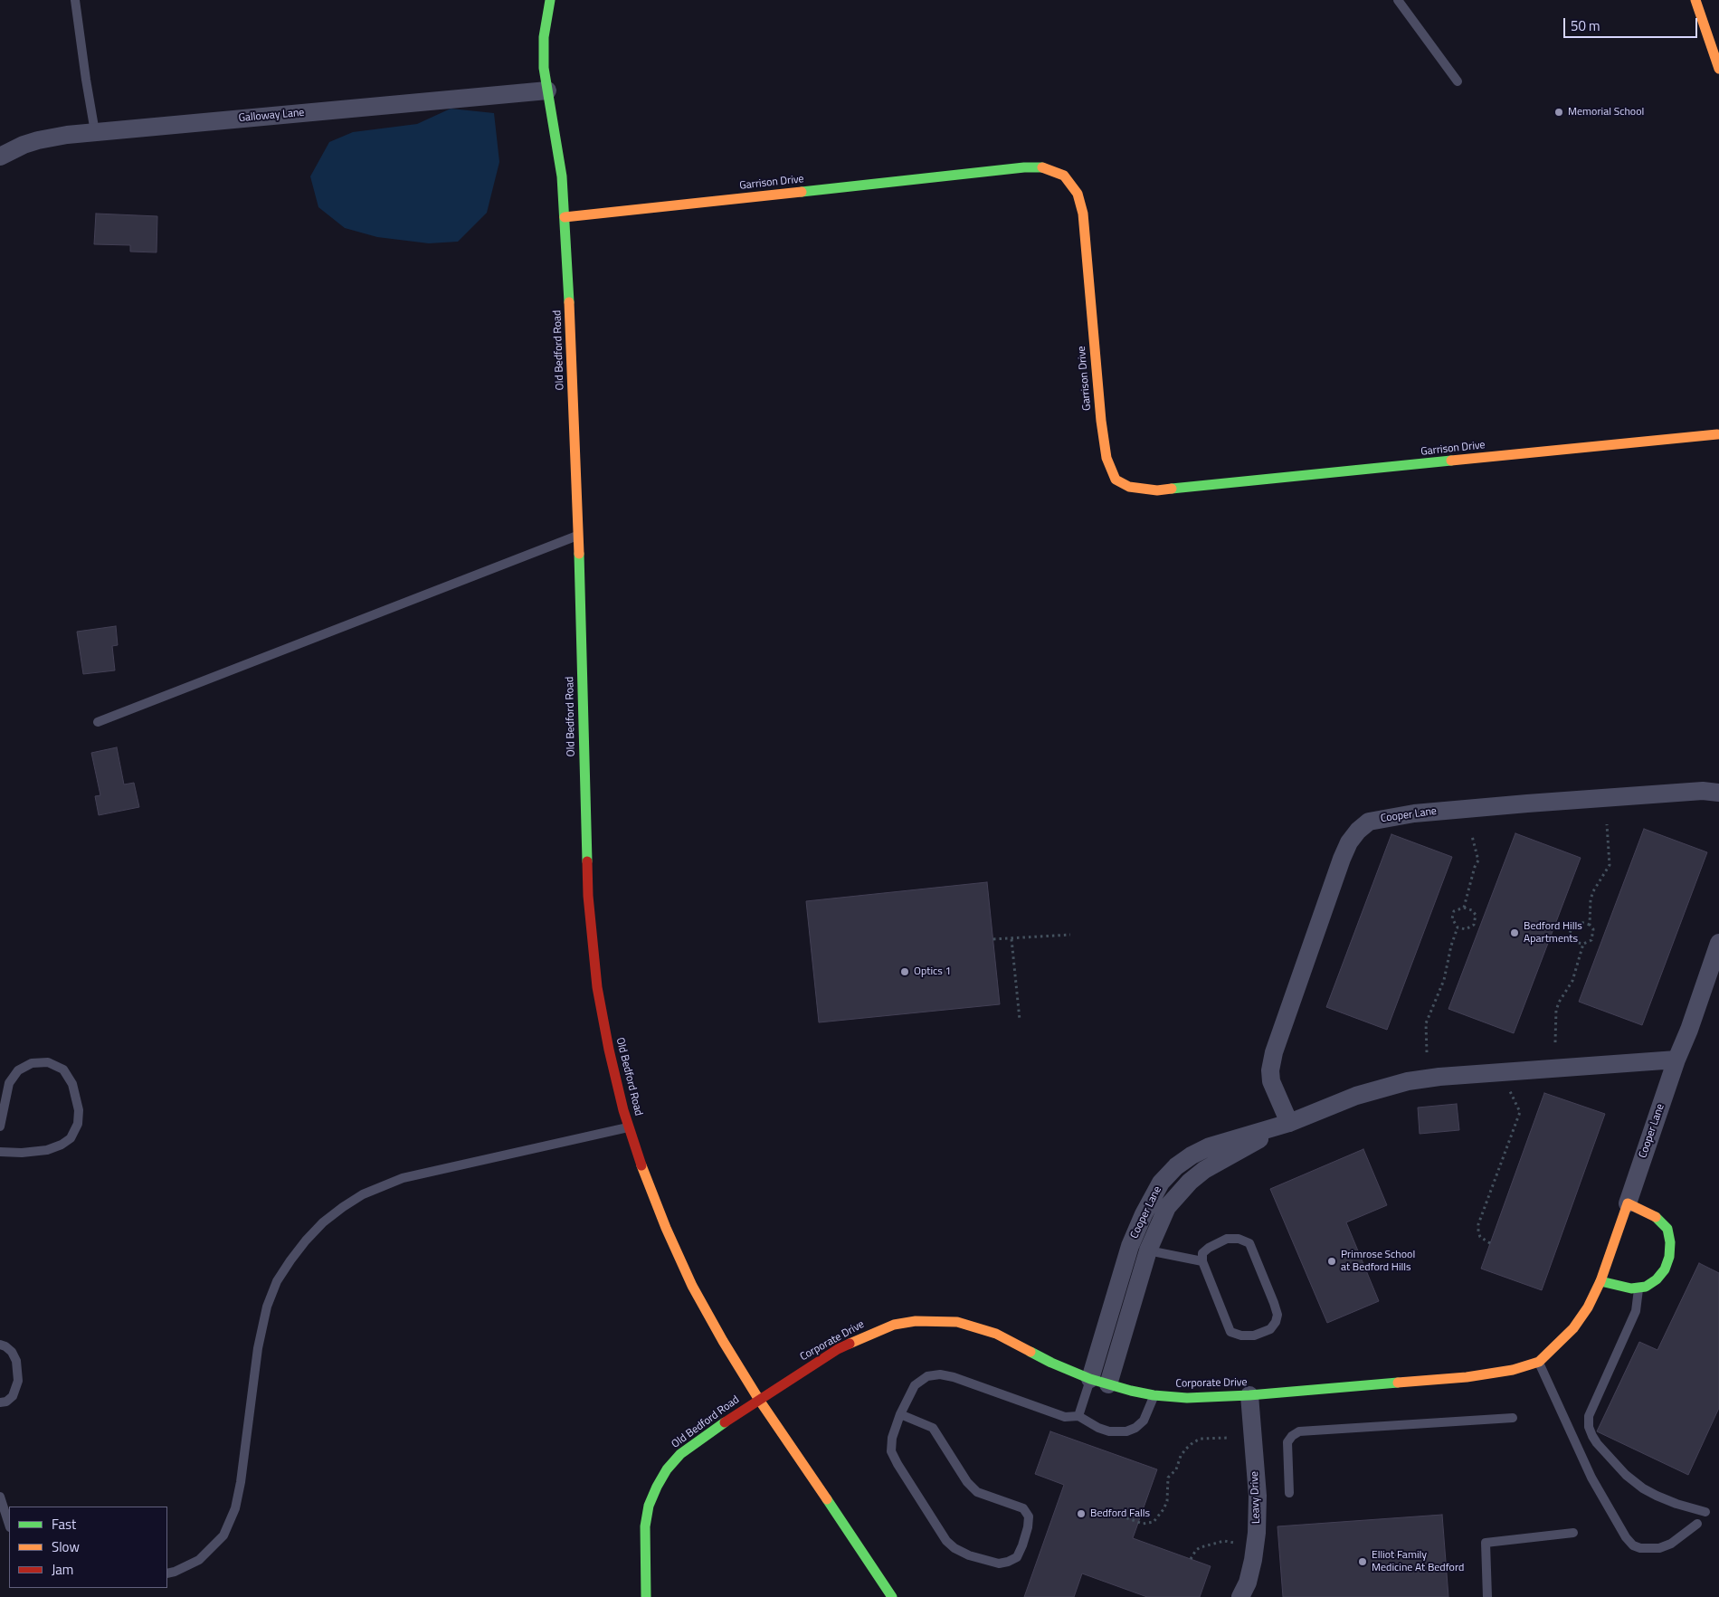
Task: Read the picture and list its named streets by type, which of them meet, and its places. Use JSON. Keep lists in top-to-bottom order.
{
  "streets": {
    "street": [
      "Galloway Lane",
      "Garrison Drive",
      "Old Bedford Road",
      "Cooper Lane",
      "Corporate Drive",
      "Leavy Drive"
    ]
  },
  "crossings": [
    ["Galloway Lane", "Old Bedford Road"],
    ["Garrison Drive", "Old Bedford Road"],
    ["Old Bedford Road", "Corporate Drive"],
    ["Cooper Lane", "Corporate Drive"],
    ["Corporate Drive", "Leavy Drive"]
  ],
  "places": [
    "Memorial School",
    "Bedford Hills Apartments",
    "Optics 1",
    "Primrose School at Bedford Hills",
    "Bedford Falls",
    "Elliot Family Medicine At Bedford"
  ],
  "legend": ["Fast", "Slow", "Jam"],
  "scale_bar": "50 m"
}
